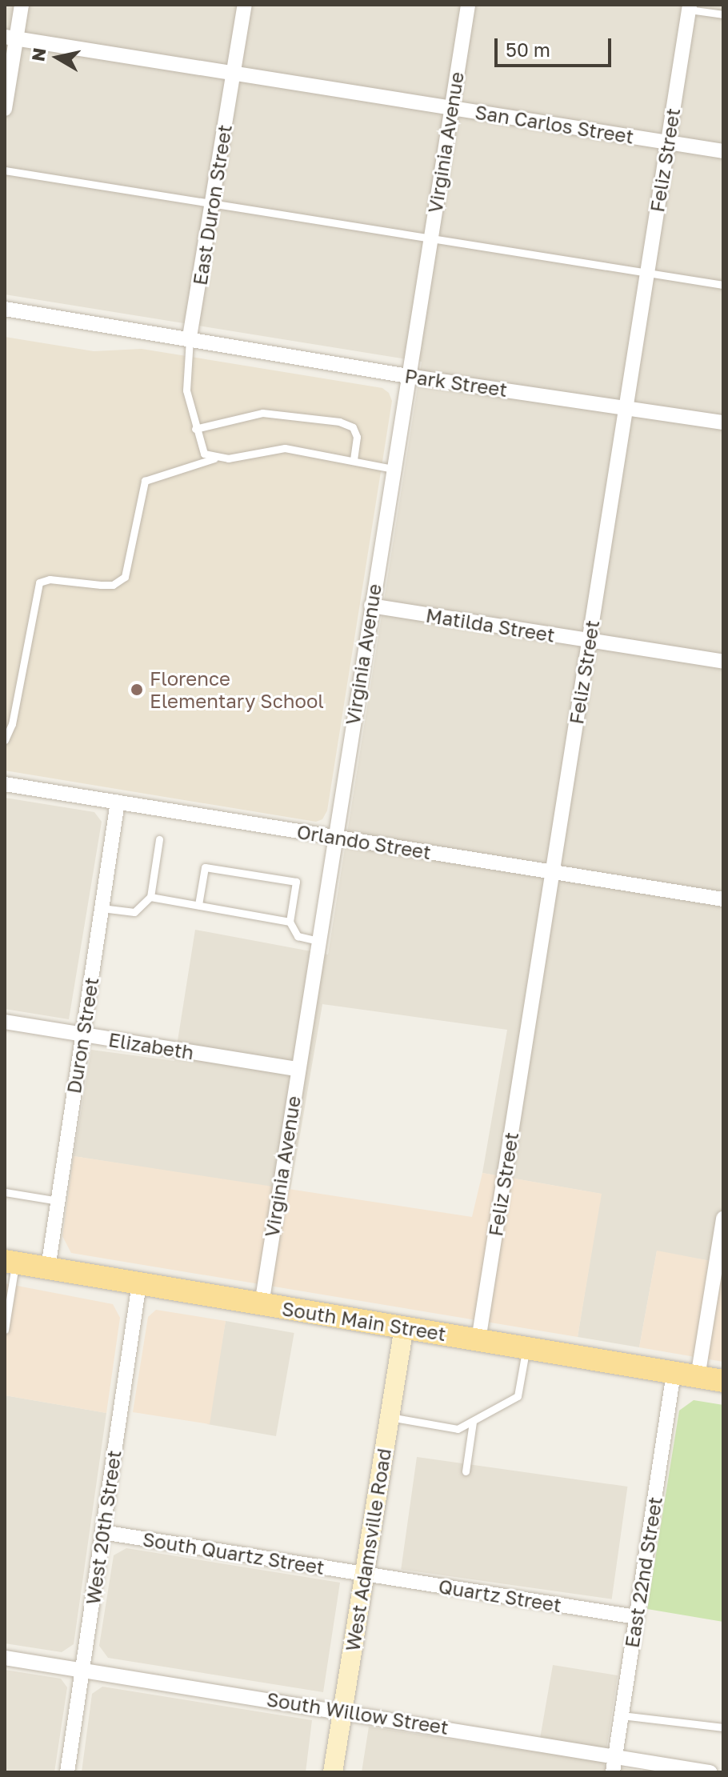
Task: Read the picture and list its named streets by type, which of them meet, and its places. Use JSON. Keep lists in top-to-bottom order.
{
  "streets": {
    "main road": ["South Main Street"],
    "street": [
      "San Carlos Street",
      "Virginia Avenue",
      "Feliz Street",
      "East Duron Street",
      "Park Street",
      "Matilda Street",
      "Orlando Street",
      "Duron Street",
      "Elizabeth",
      "West 20th Street",
      "West Adamsville Road",
      "South Quartz Street",
      "East 22nd Street",
      "Quartz Street",
      "South Willow Street"
    ]
  },
  "crossings": [
    ["San Carlos Street", "Virginia Avenue"],
    ["San Carlos Street", "Feliz Street"],
    ["San Carlos Street", "East Duron Street"],
    ["Virginia Avenue", "Park Street"],
    ["Virginia Avenue", "Matilda Street"],
    ["Virginia Avenue", "Orlando Street"],
    ["Virginia Avenue", "Elizabeth"],
    ["Virginia Avenue", "South Main Street"],
    ["Feliz Street", "Park Street"],
    ["Feliz Street", "Matilda Street"],
    ["Feliz Street", "Orlando Street"],
    ["Feliz Street", "South Main Street"],
    ["East Duron Street", "Park Street"],
    ["Orlando Street", "Duron Street"],
    ["Duron Street", "Elizabeth"],
    ["Duron Street", "South Main Street"],
    ["South Main Street", "West 20th Street"],
    ["South Main Street", "West Adamsville Road"],
    ["South Main Street", "East 22nd Street"],
    ["West 20th Street", "South Quartz Street"],
    ["West 20th Street", "South Willow Street"],
    ["West Adamsville Road", "South Quartz Street"],
    ["West Adamsville Road", "Quartz Street"],
    ["West Adamsville Road", "South Willow Street"],
    ["South Quartz Street", "Quartz Street"],
    ["East 22nd Street", "Quartz Street"],
    ["East 22nd Street", "South Willow Street"]
  ],
  "places": ["Florence Elementary School"],
  "scale_bar": "50 m",
  "north": "left"
}
